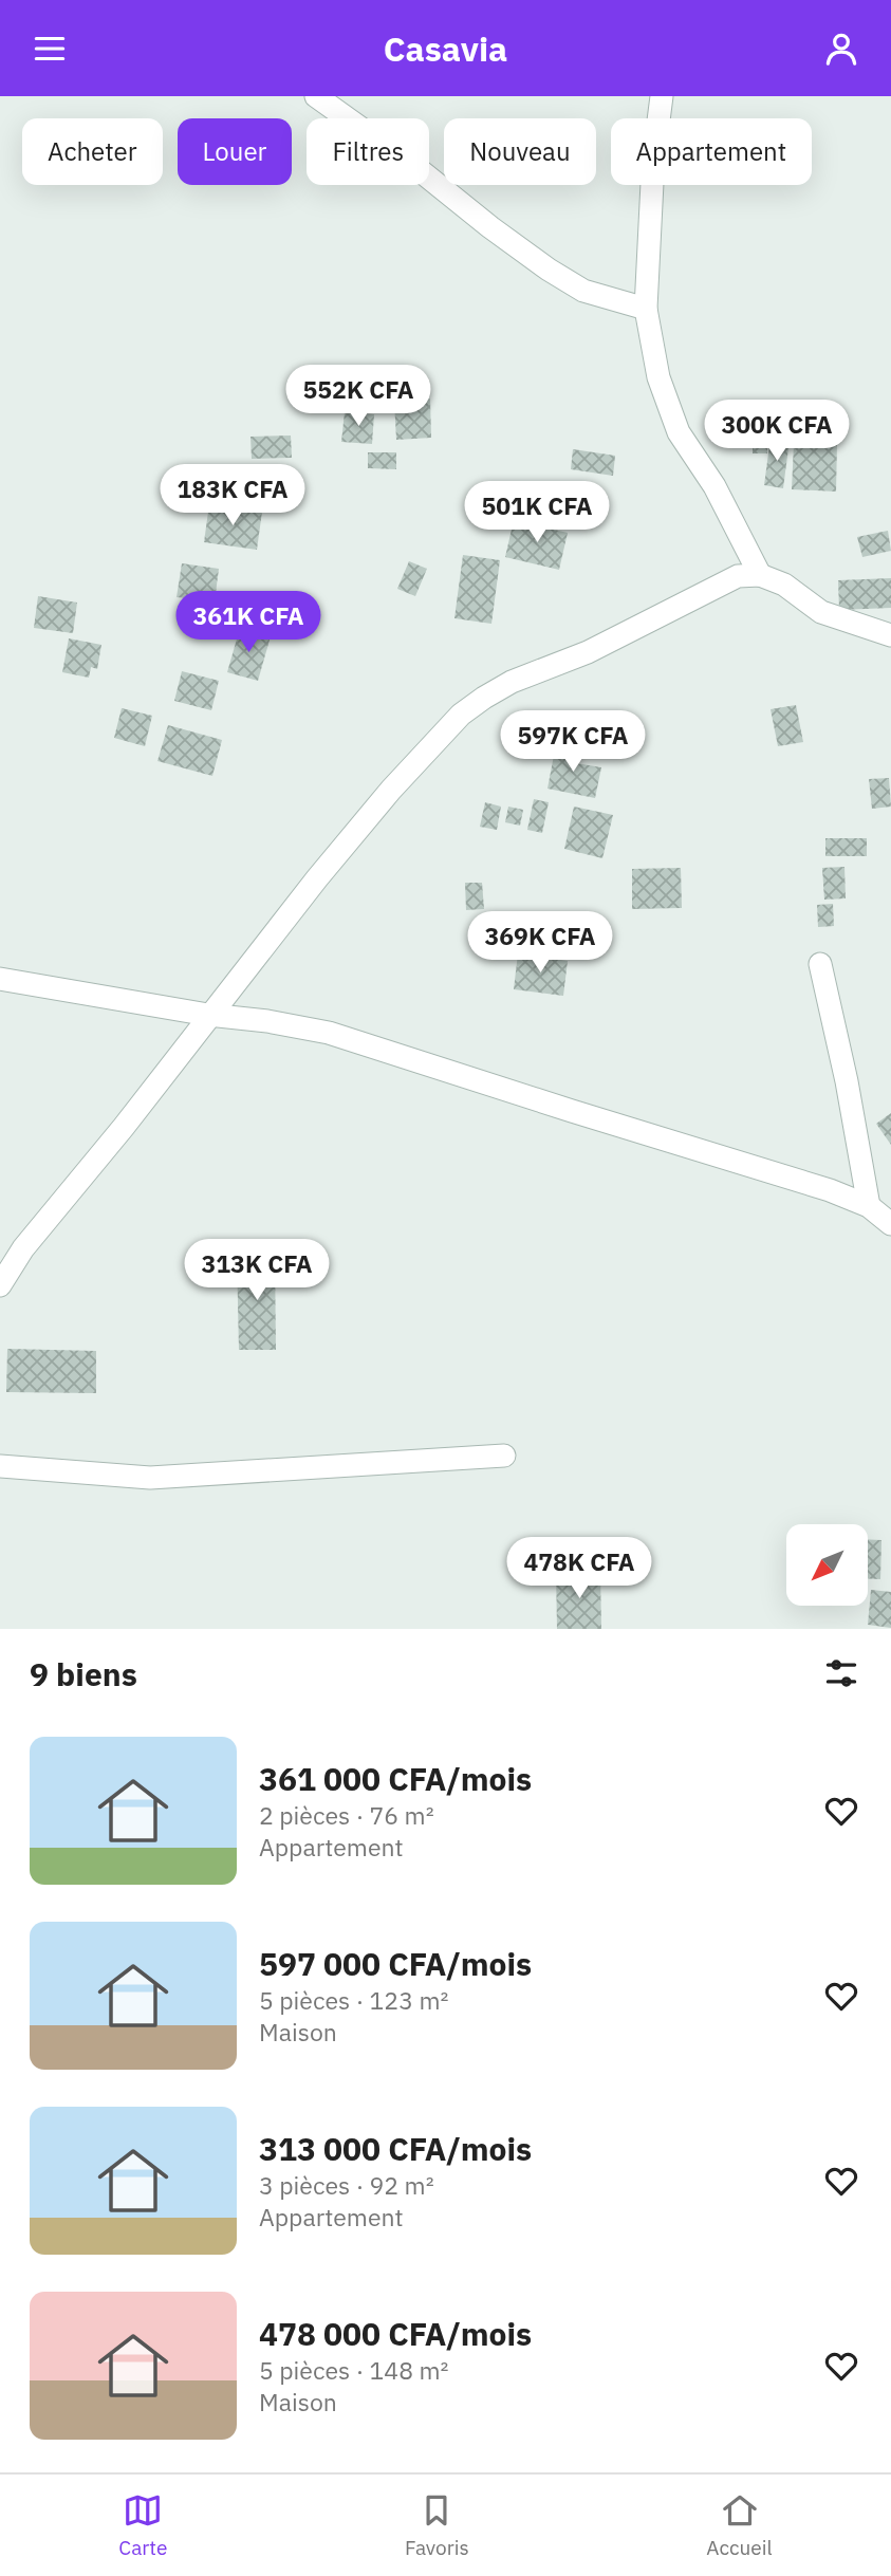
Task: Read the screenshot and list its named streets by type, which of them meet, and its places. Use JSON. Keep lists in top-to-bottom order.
{
  "north": "bottom left",
  "page": {
    "header": "Casavia",
    "chip": [
      "Acheter",
      "Louer",
      "Filtres",
      "Nouveau",
      "Appartement"
    ],
    "price": [
      "552K CFA",
      "300K CFA",
      "183K CFA",
      "501K CFA",
      "361K CFA",
      "597K CFA",
      "369K CFA",
      "313K CFA",
      "478K CFA"
    ],
    "heading": "9 biens",
    "list": [
      {
        "name": "361 000 CFA/mois",
        "note": "2 pièces · 76 m² · Appartement"
      },
      {
        "name": "597 000 CFA/mois",
        "note": "5 pièces · 123 m² · Maison"
      },
      {
        "name": "313 000 CFA/mois",
        "note": "3 pièces · 92 m² · Appartement"
      },
      {
        "name": "478 000 CFA/mois",
        "note": "5 pièces · 148 m² · Maison"
      }
    ],
    "tabs": ["Carte", "Favoris", "Accueil"]
  }
}
